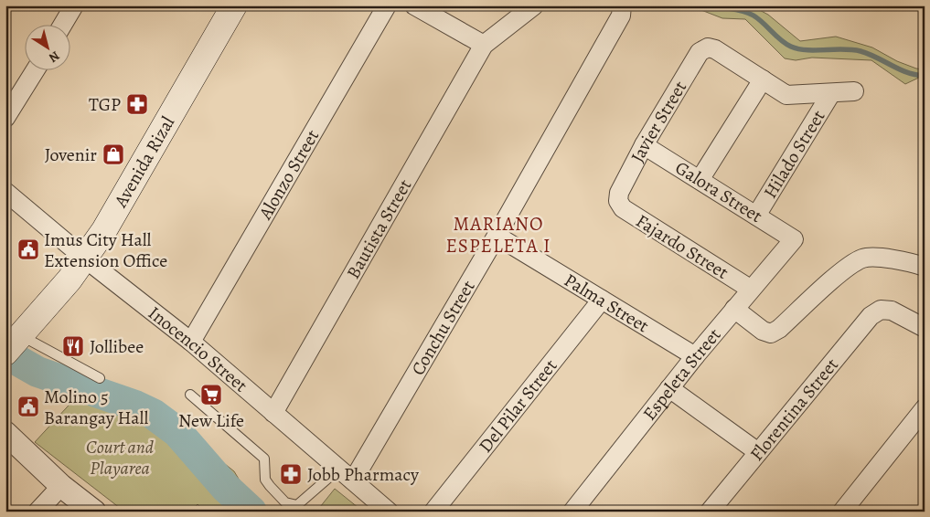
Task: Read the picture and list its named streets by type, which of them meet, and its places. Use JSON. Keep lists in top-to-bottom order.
{
  "streets": {
    "main road": ["Avenida Rizal"],
    "street": [
      "Javier Street",
      "Hilado Street",
      "Alonzo Street",
      "Galora Street",
      "Bautista Street",
      "Fajardo Street",
      "Palma Street",
      "Conchu Street",
      "Inocencio Street",
      "Espeleta Street",
      "Del Pilar Street",
      "Florentina Street"
    ]
  },
  "crossings": [
    ["Javier Street", "Galora Street"],
    ["Javier Street", "Fajardo Street"],
    ["Hilado Street", "Galora Street"],
    ["Avenida Rizal", "Inocencio Street"],
    ["Alonzo Street", "Inocencio Street"],
    ["Galora Street", "Espeleta Street"],
    ["Bautista Street", "Inocencio Street"],
    ["Fajardo Street", "Espeleta Street"],
    ["Palma Street", "Conchu Street"],
    ["Palma Street", "Espeleta Street"],
    ["Palma Street", "Del Pilar Street"],
    ["Conchu Street", "Inocencio Street"]
  ],
  "districts": ["MARIANO ESPELETA I"],
  "parks": ["Court and Playarea"],
  "places": {
    "pharmacy": ["TGP", "Jobb Pharmacy"],
    "shop": ["Jovenir"],
    "public building": ["Imus City Hall Extension Office", "Molino 5 Barangay Hall"],
    "restaurant": ["Jollibee"],
    "supermarket": ["New Life"]
  },
  "north": "bottom right"
}
